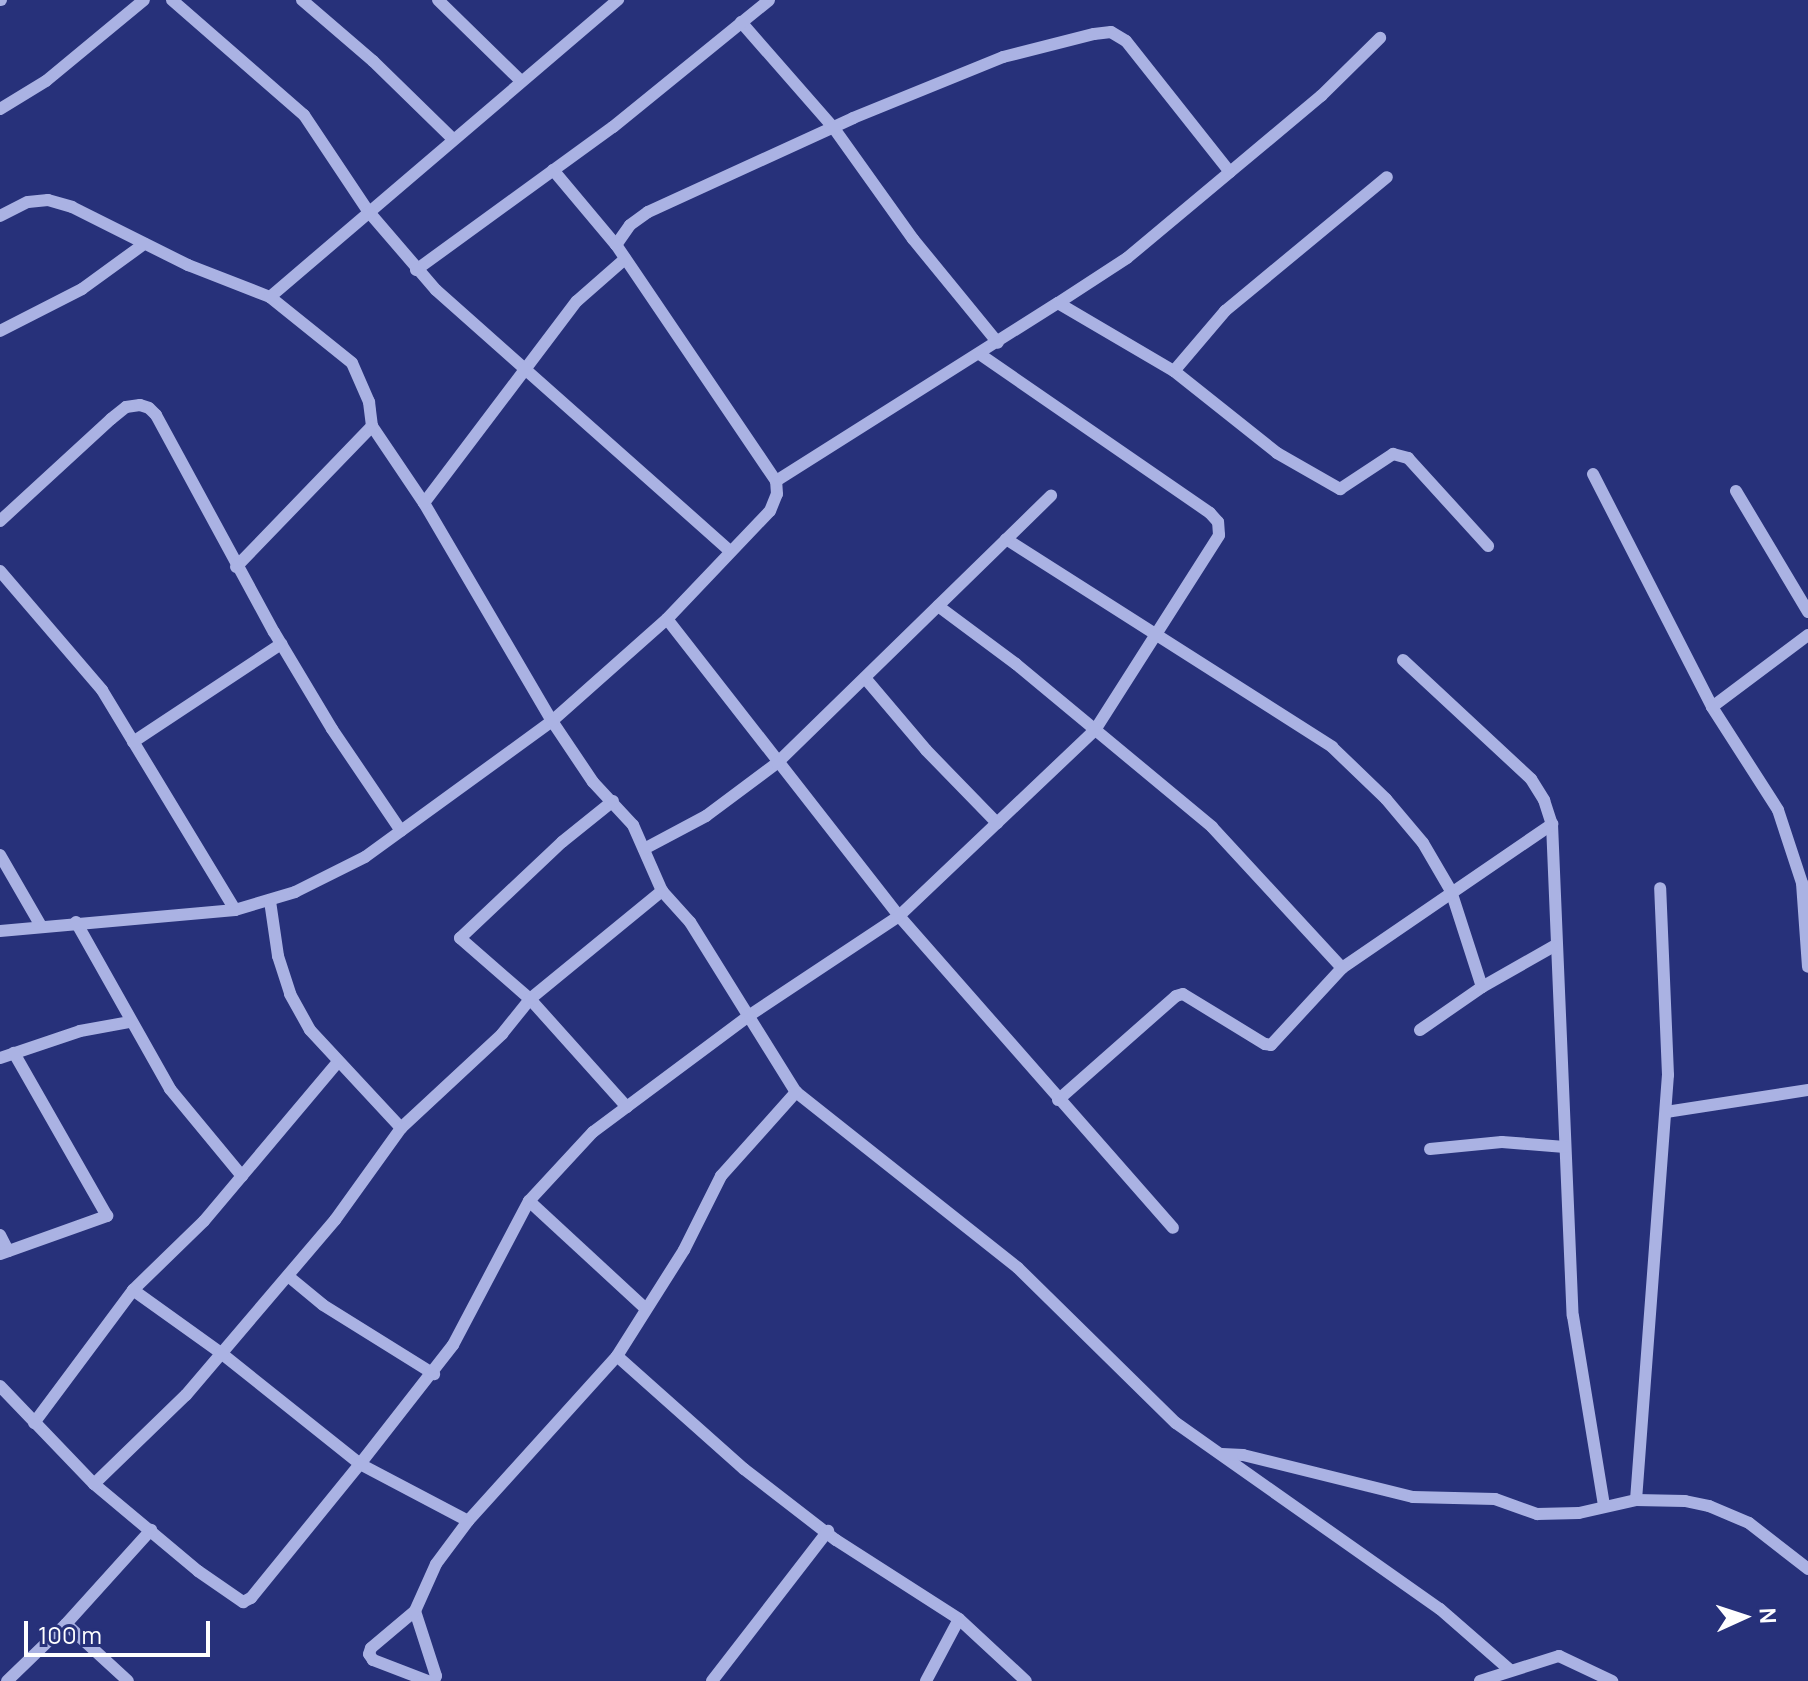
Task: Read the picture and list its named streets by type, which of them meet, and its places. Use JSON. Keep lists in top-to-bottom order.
{
  "scale_bar": "100 m",
  "north": "right"
}
